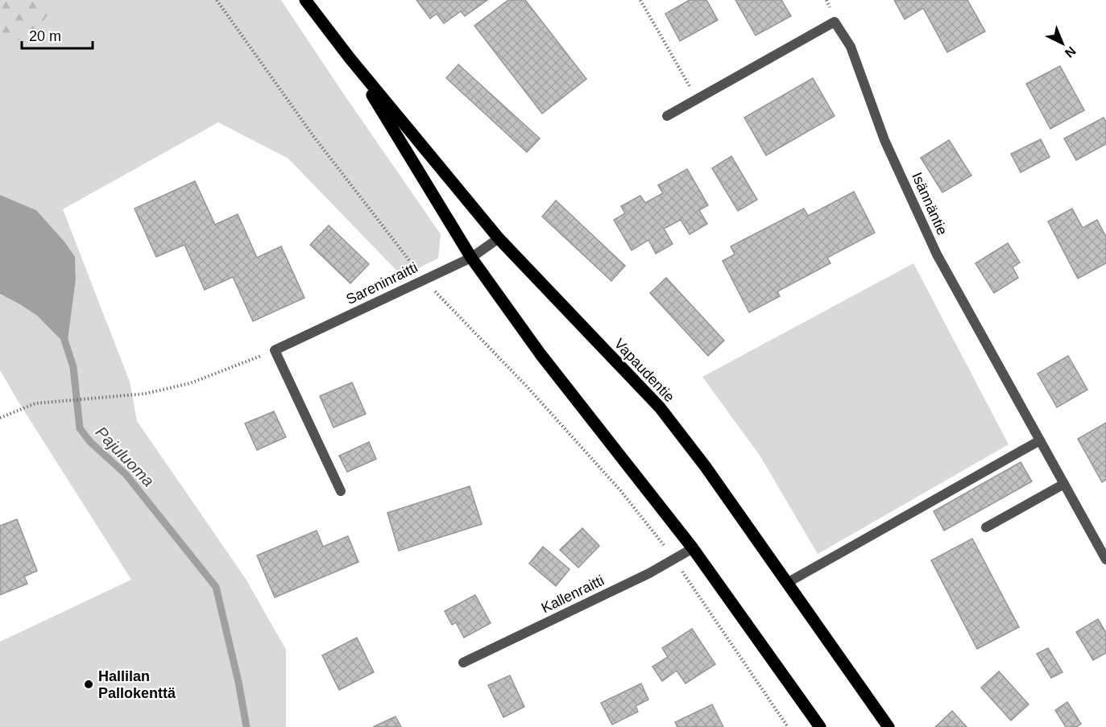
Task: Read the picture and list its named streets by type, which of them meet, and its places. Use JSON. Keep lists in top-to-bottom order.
{
  "streets": {
    "main road": ["Vapaudentie"],
    "street": ["Isännäntie", "Sareninraitti", "Kallenraitti"]
  },
  "crossings": [
    ["Sareninraitti", "Vapaudentie"],
    ["Vapaudentie", "Kallenraitti"]
  ],
  "water": ["Pajuluoma"],
  "places": ["Hallilan Pallokenttä"],
  "scale_bar": "20 m",
  "north": "bottom right"
}
